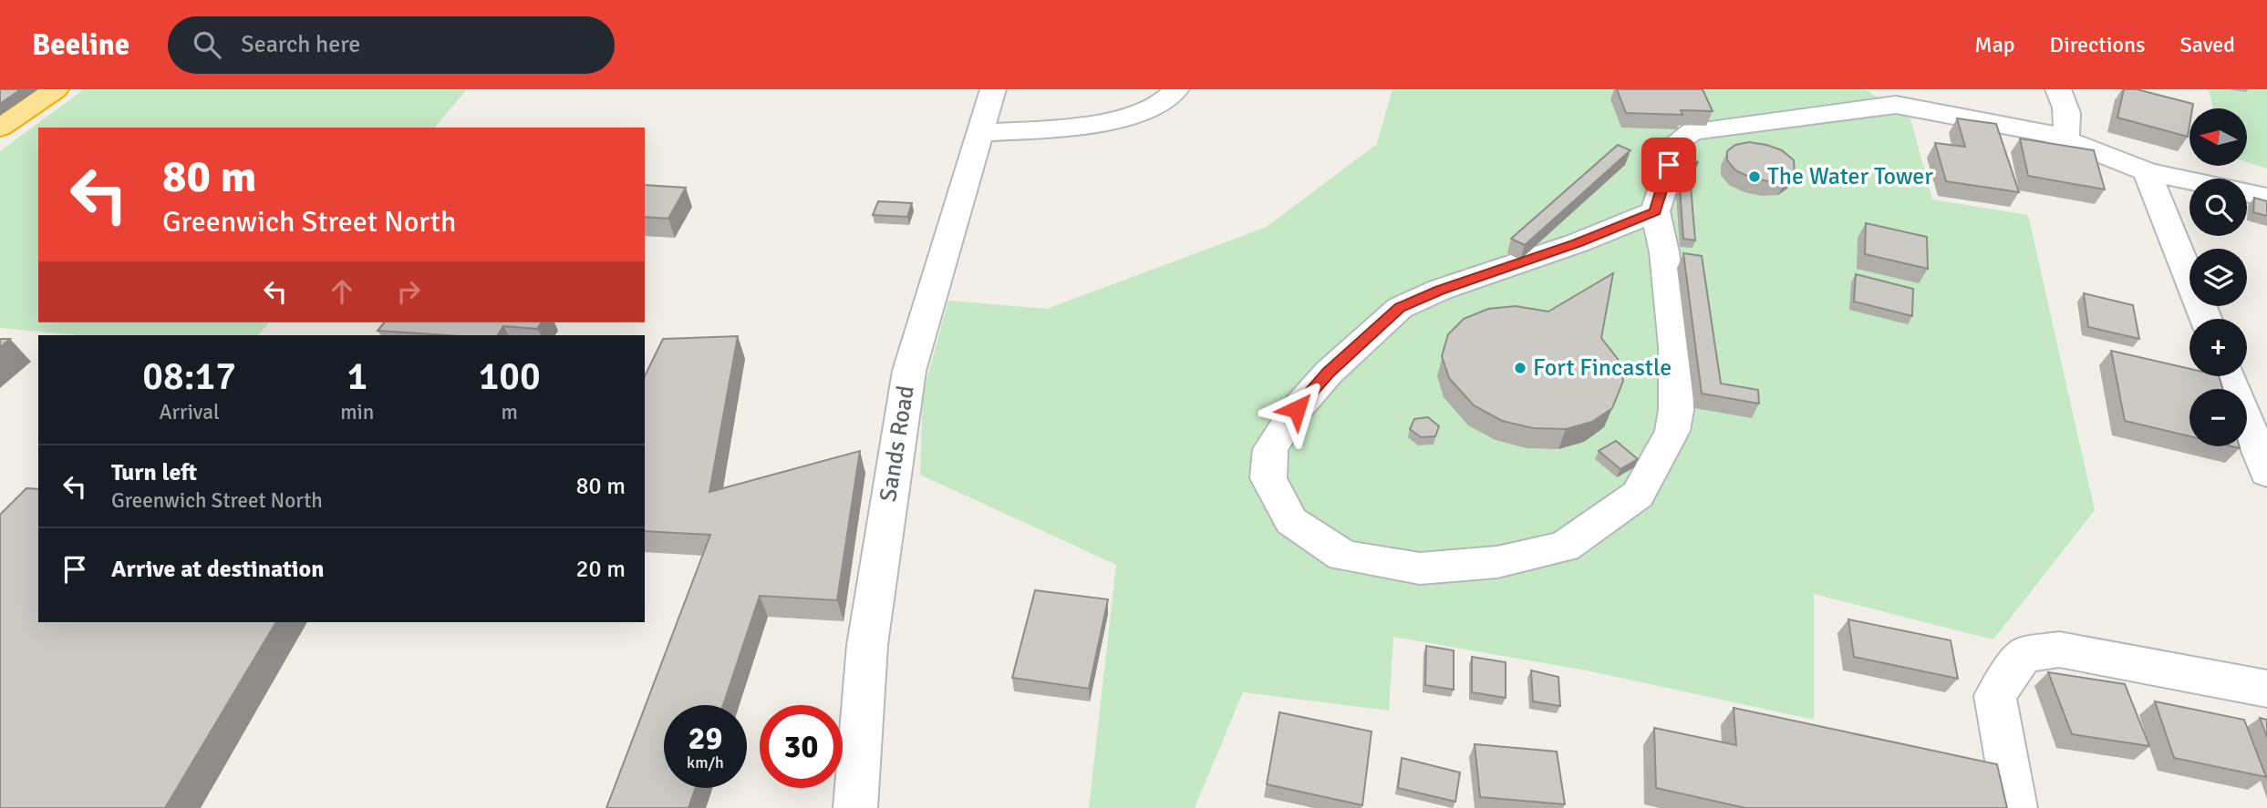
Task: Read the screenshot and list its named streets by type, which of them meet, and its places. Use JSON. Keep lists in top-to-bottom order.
{
  "streets": {
    "street": ["Sands Road"]
  },
  "places": ["The Water Tower", "Fort Fincastle"],
  "north": "left",
  "page": {
    "header": "Beeline",
    "search": "Search here",
    "nav": ["Map", "Directions", "Saved"],
    "map_buttons": ["+", "−"],
    "turn": ["80 m", "Greenwich Street North"],
    "eta": [
      "08:17",
      "Arrival",
      "1",
      "min",
      "100",
      "m"
    ],
    "list": [
      {
        "name": "Turn left",
        "note": "Greenwich Street North",
        "value": "80 m"
      },
      {
        "name": "Arrive at destination",
        "value": "20 m"
      }
    ],
    "speed": "29 km/h",
    "limit": "30"
  }
}
